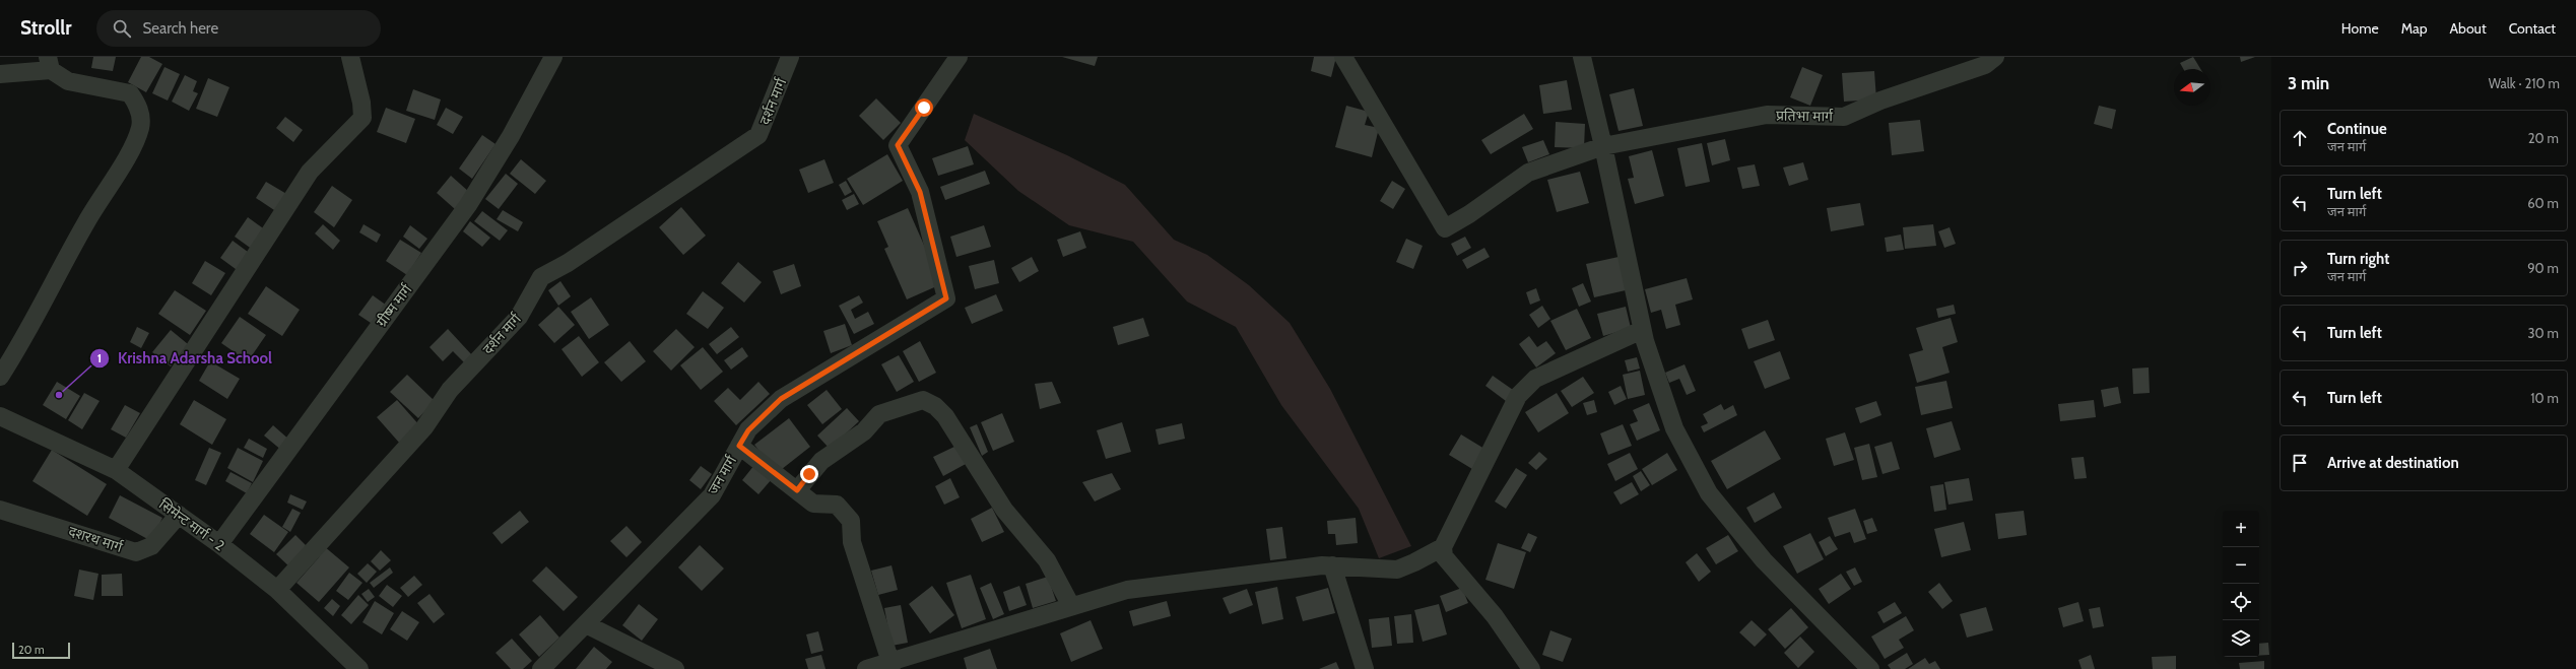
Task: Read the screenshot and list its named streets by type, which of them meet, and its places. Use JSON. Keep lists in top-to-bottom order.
{
  "streets": {
    "street": [
      "दर्शन मार्ग",
      "प्रतिभा मार्ग",
      "ग्रीष्म मार्ग",
      "जन मार्ग",
      "सिमेन्ट मार्ग - 2",
      "दशरथ मार्ग"
    ]
  },
  "crossings": [
    ["दर्शन मार्ग", "सिमेन्ट मार्ग - 2"],
    ["ग्रीष्म मार्ग", "सिमेन्ट मार्ग - 2"],
    ["सिमेन्ट मार्ग - 2", "दशरथ मार्ग"]
  ],
  "places": ["Krishna Adarsha School"],
  "scale_bar": "20 m",
  "north": "left",
  "page": {
    "header": "Strollr",
    "search": "Search here",
    "nav": [
      "Home",
      "Map",
      "About",
      "Contact"
    ],
    "heading": ["3 min", "Walk · 210 m"],
    "list": [
      ["Continue", "जन मार्ग", "20 m"],
      ["Turn left", "जन मार्ग", "60 m"],
      ["Turn right", "जन मार्ग", "90 m"],
      ["Turn left", "30 m"],
      ["Turn left", "10 m"],
      "Arrive at destination"
    ],
    "map_buttons": ["+", "−"],
    "scale": "20 m"
  }
}
